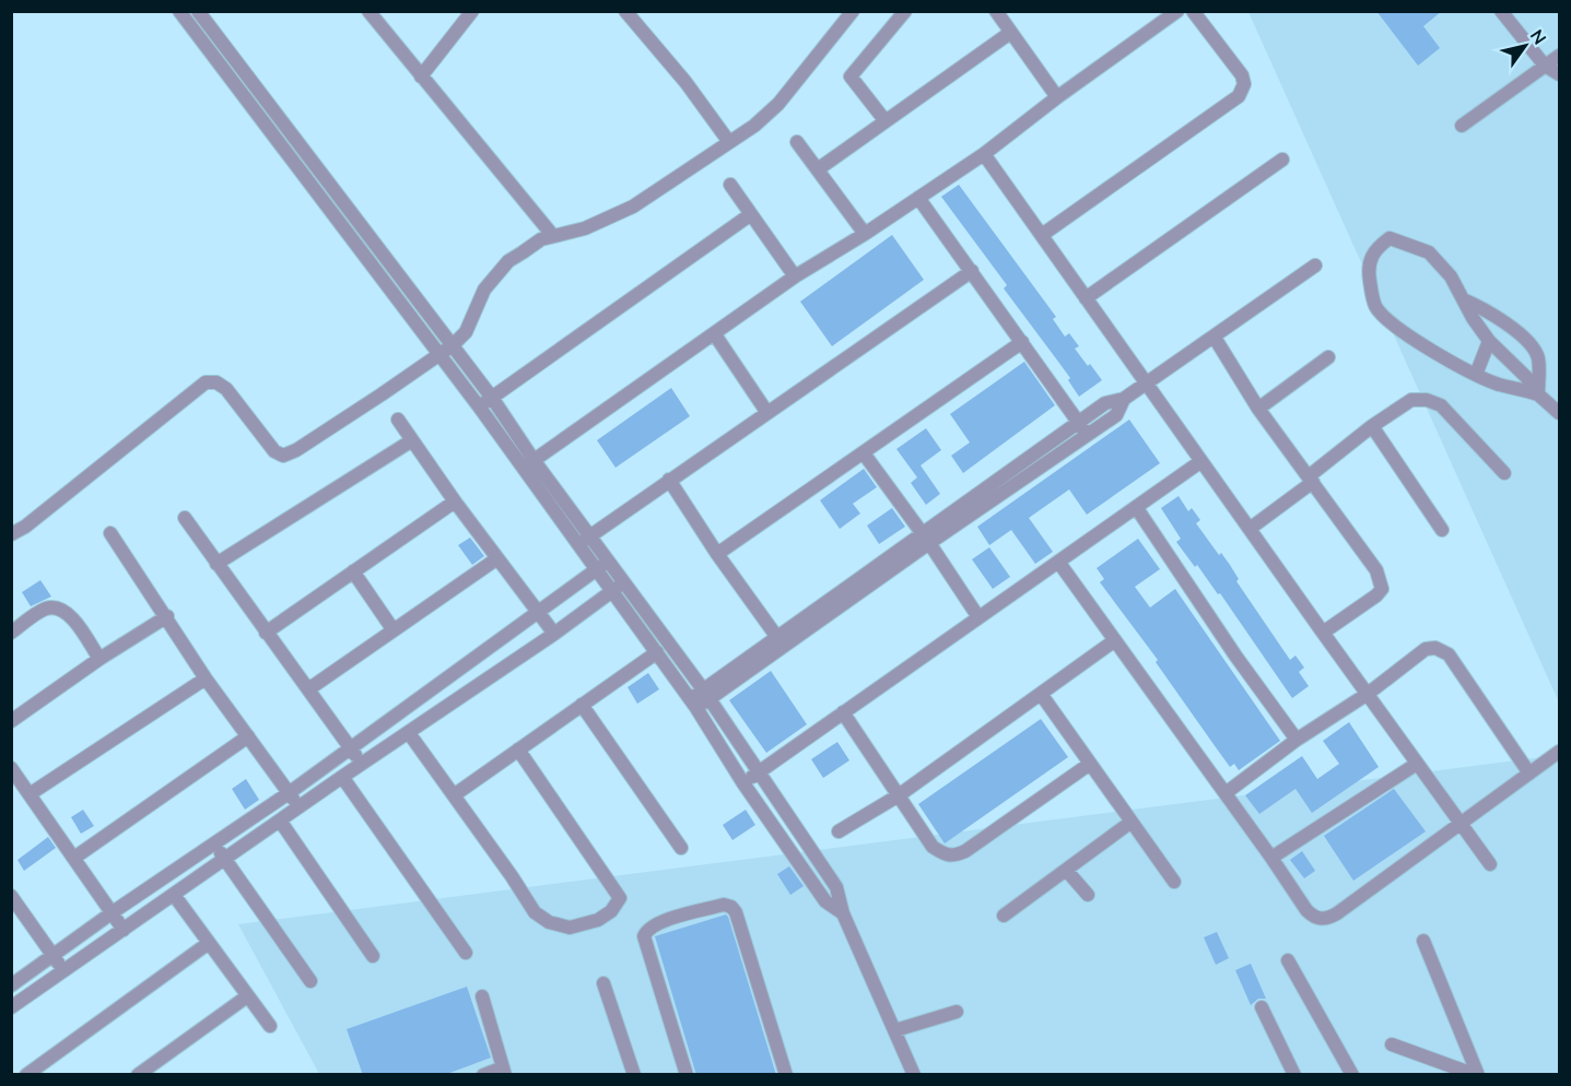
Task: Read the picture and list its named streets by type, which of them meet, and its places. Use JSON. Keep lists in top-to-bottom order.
{
  "north": "top right"
}
